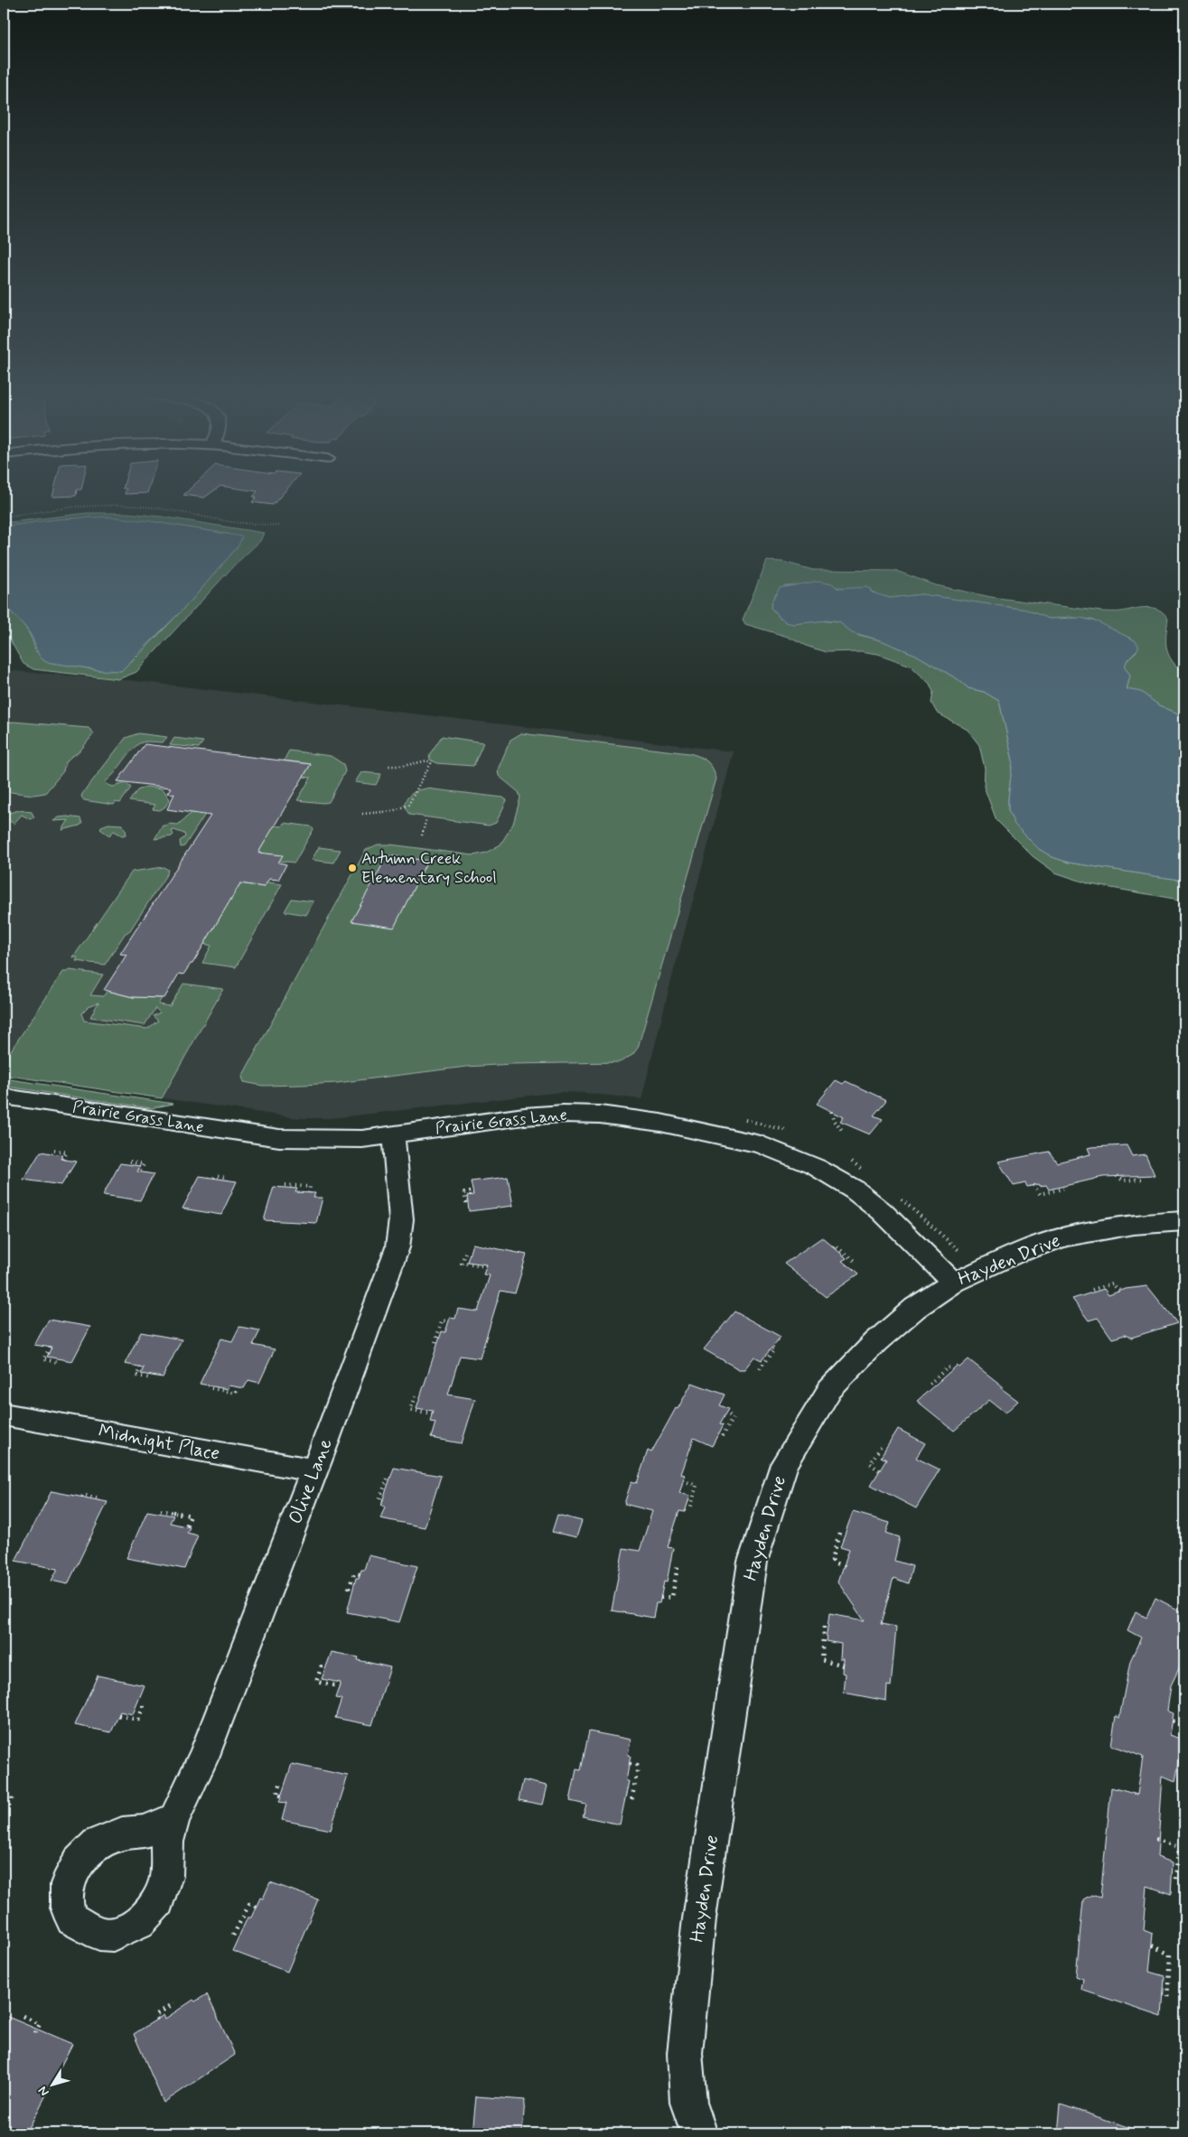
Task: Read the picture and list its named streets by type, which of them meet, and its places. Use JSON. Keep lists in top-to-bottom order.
{
  "streets": {
    "street": [
      "Prairie Grass Lane",
      "Hayden Drive",
      "Midnight Place",
      "Olive Lane"
    ]
  },
  "crossings": [
    ["Prairie Grass Lane", "Hayden Drive"],
    ["Prairie Grass Lane", "Olive Lane"],
    ["Midnight Place", "Olive Lane"]
  ],
  "places": ["Autumn Creek Elementary School"],
  "north": "bottom left"
}
